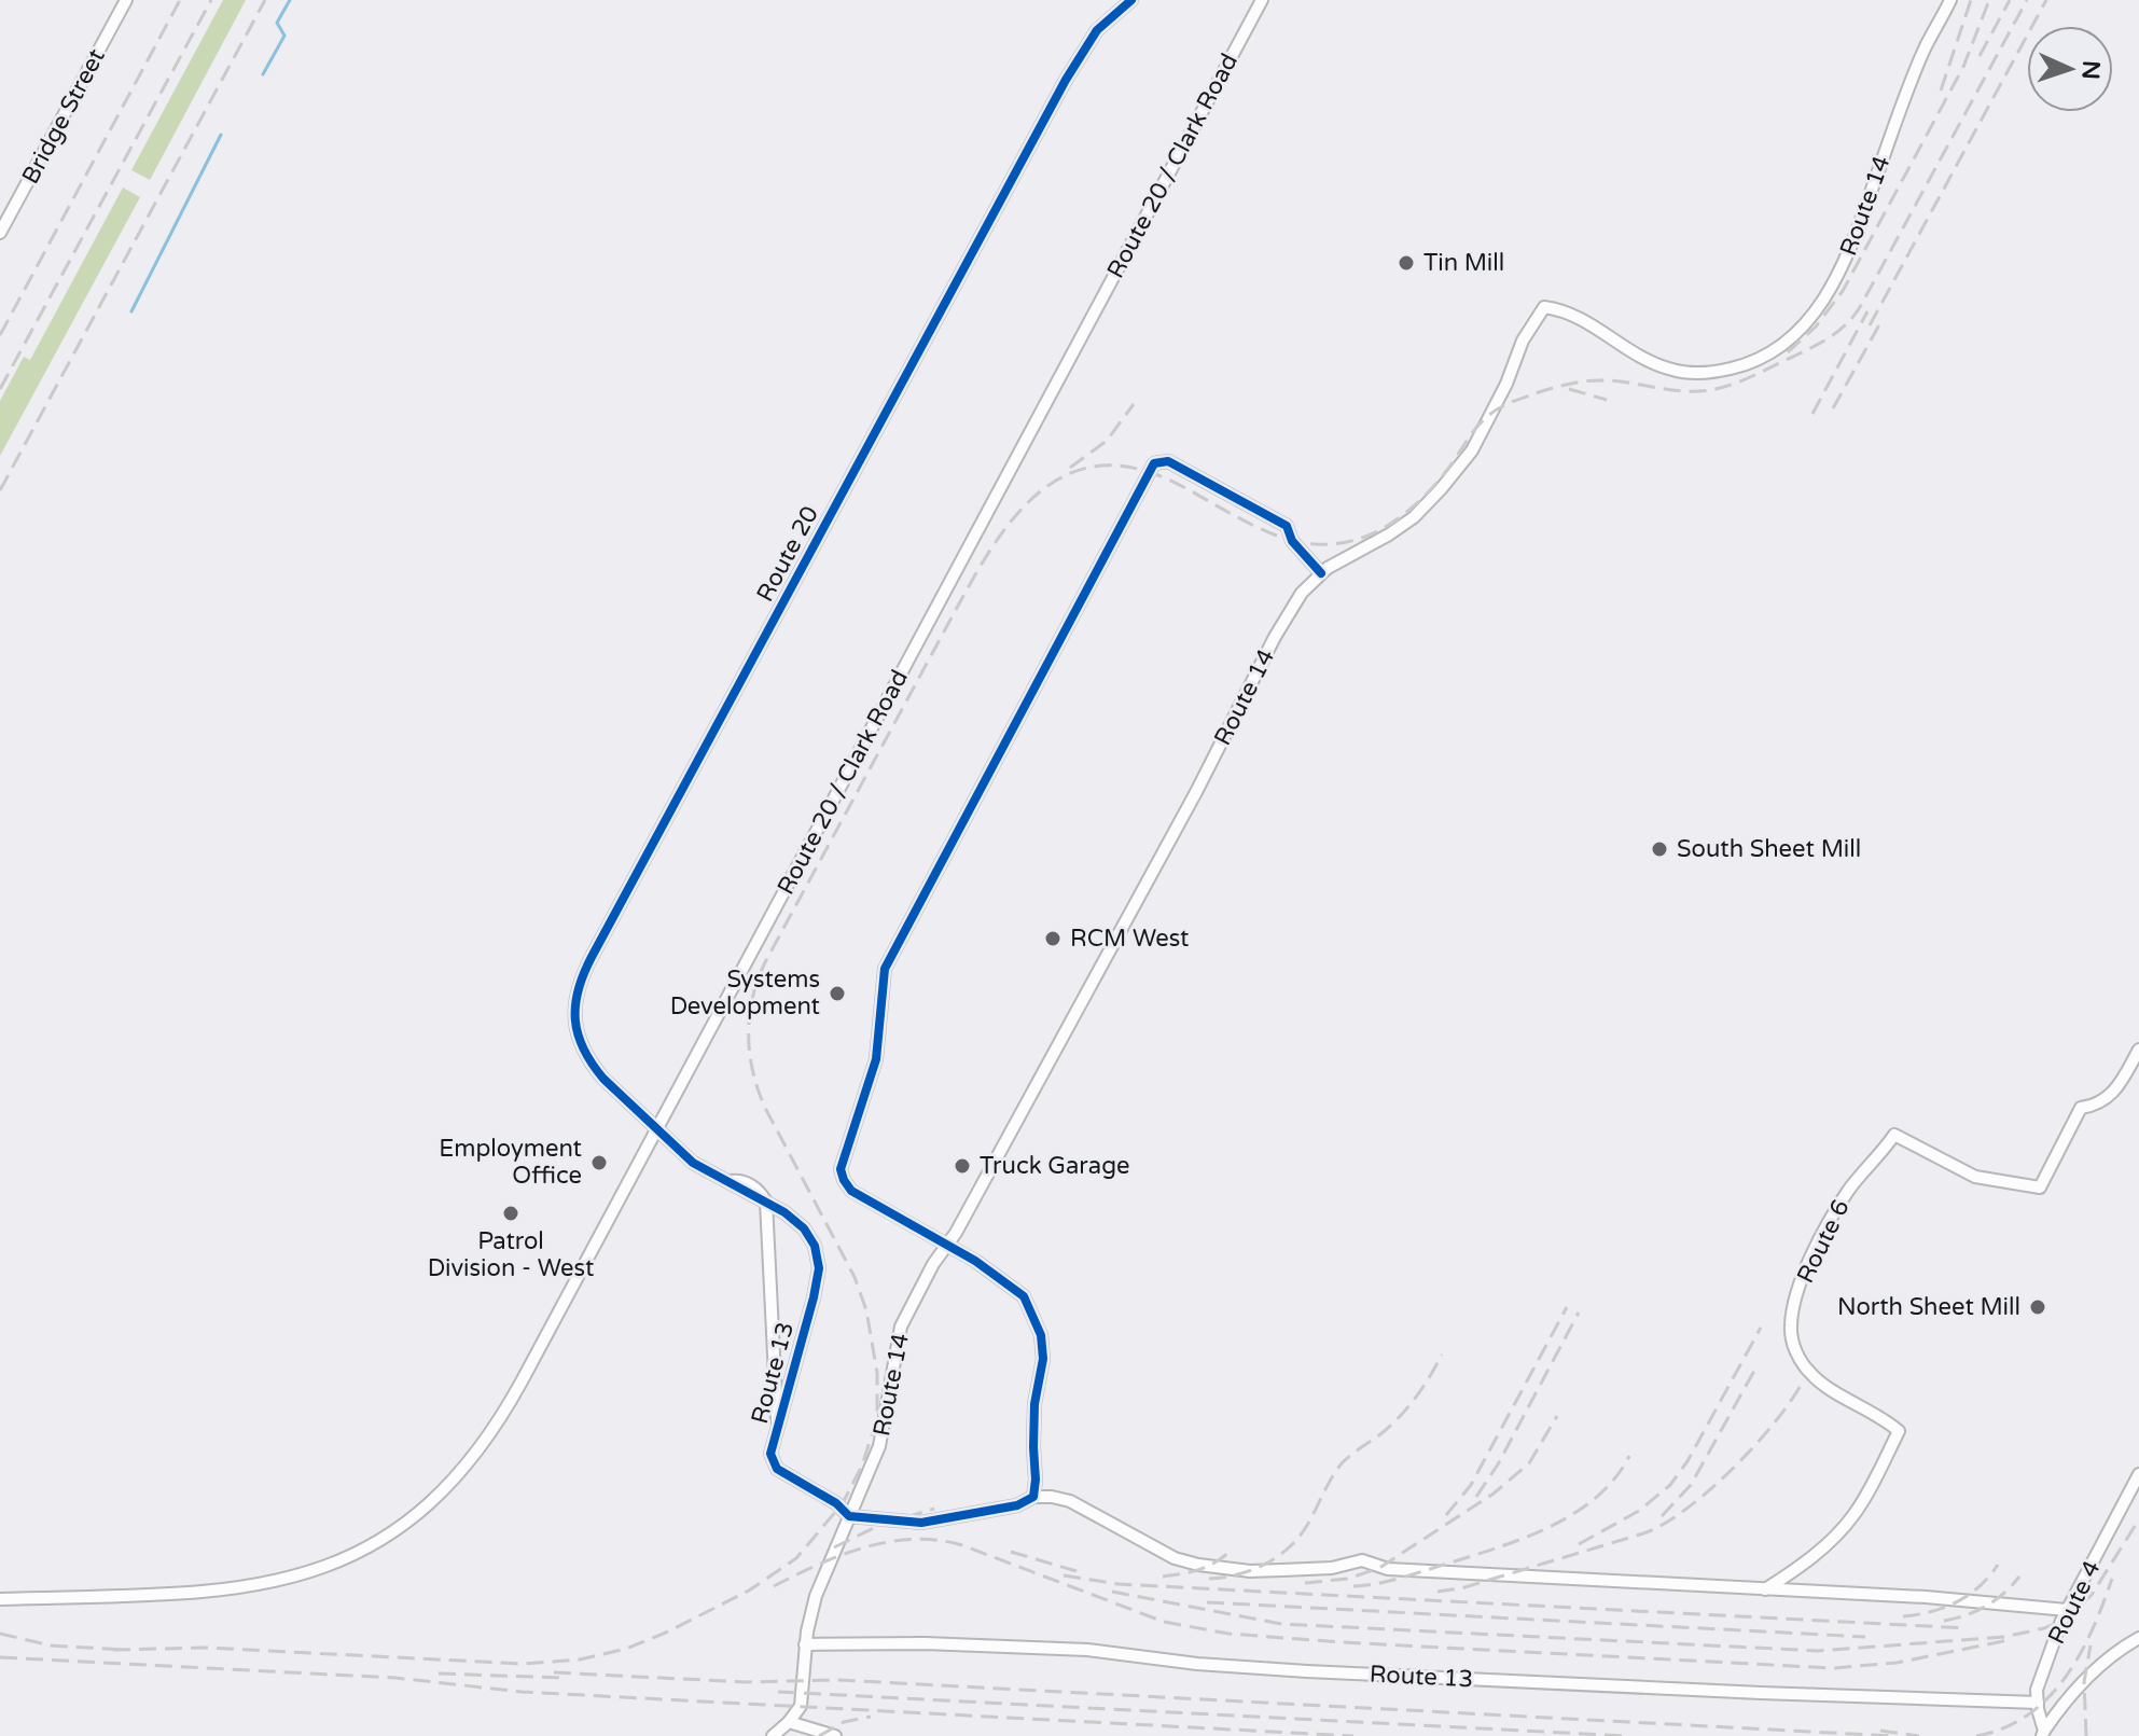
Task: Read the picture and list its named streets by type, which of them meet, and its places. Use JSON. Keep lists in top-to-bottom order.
{
  "streets": {
    "street": [
      "Bridge Street",
      "Route 20 / Clark Road",
      "Route 14",
      "Route 20",
      "Route 6",
      "Route 13",
      "Route 4"
    ]
  },
  "crossings": [
    ["Route 20 / Clark Road", "Route 20"],
    ["Route 20 / Clark Road", "Route 13"],
    ["Route 14", "Route 13"],
    ["Route 20", "Route 13"],
    ["Route 13", "Route 4"]
  ],
  "places": [
    "Tin Mill",
    "South Sheet Mill",
    "RCM West",
    "Systems Development",
    "Employment Office",
    "Truck Garage",
    "Patrol Division - West",
    "North Sheet Mill"
  ],
  "north": "right"
}
